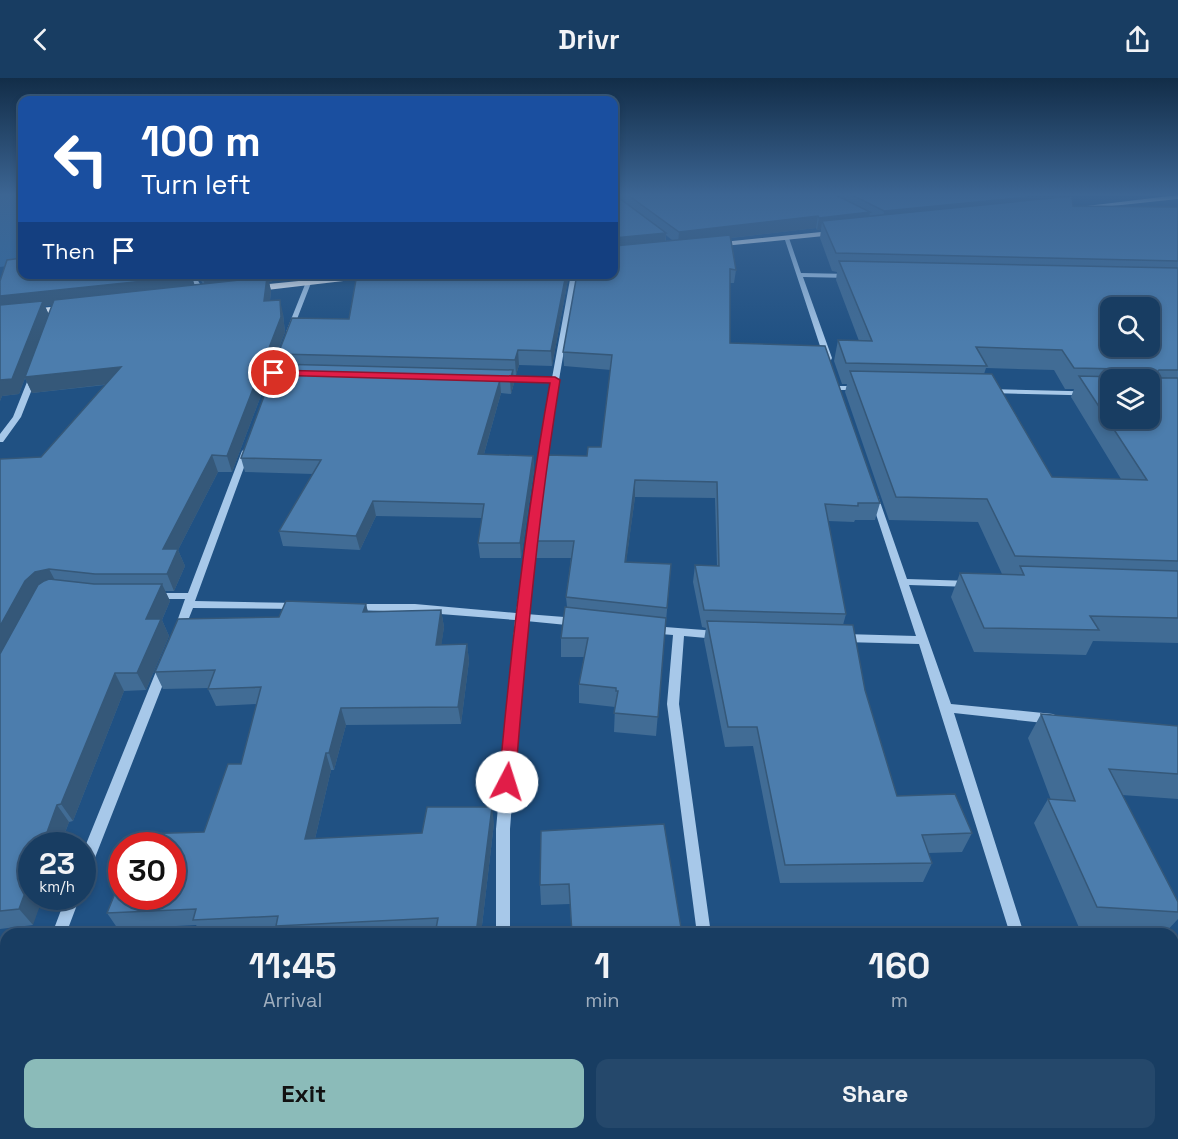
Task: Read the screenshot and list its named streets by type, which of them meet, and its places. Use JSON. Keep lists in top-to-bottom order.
{
  "page": {
    "header": "Drivr",
    "turn": ["100 m", "Turn left"],
    "then": "Then",
    "speed": "23 km/h",
    "limit": "30",
    "eta": [
      "11:45",
      "Arrival",
      "1",
      "min",
      "160",
      "m"
    ],
    "buttons": ["Exit", "Share"]
  }
}
